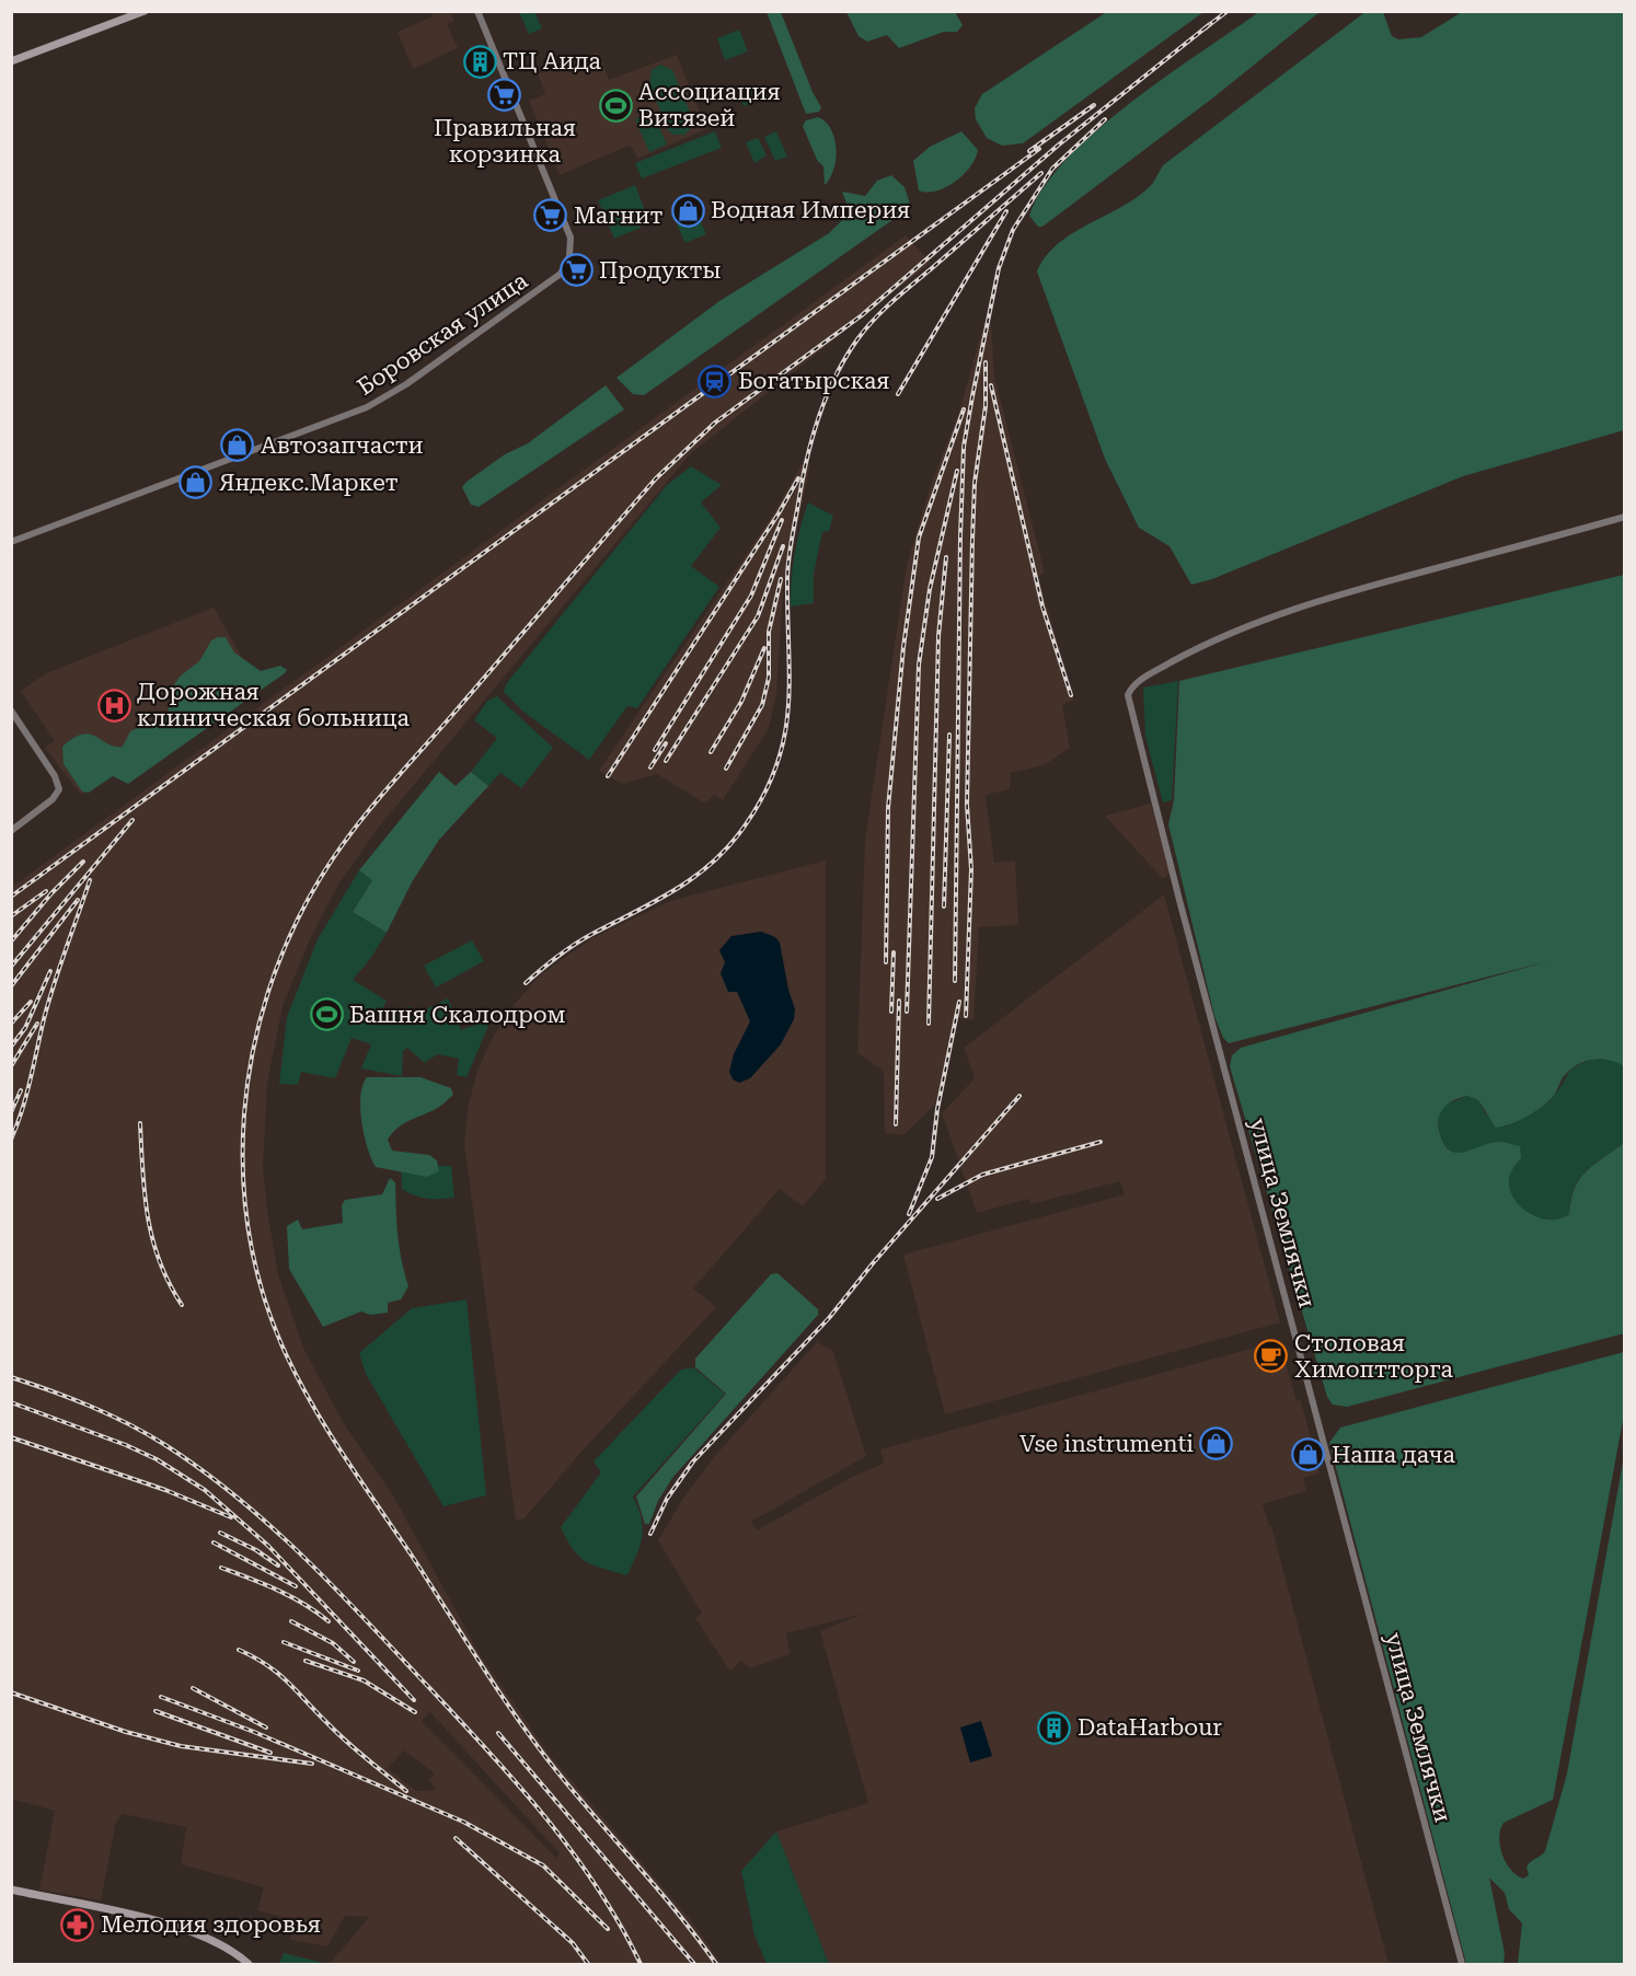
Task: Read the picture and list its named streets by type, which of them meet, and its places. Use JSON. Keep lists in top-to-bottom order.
{
  "streets": {
    "street": ["Боровская улица", "улица Землячки"]
  },
  "places": {
    "building": ["ТЦ Аида", "DataHarbour"],
    "supermarket": ["Правильная корзинка", "Магнит", "Продукты"],
    "sports": ["Ассоциация Витязей", "Башня Скалодром"],
    "shop": [
      "Водная Империя",
      "Автозапчасти",
      "Яндекс.Маркет",
      "Vse instrumenti",
      "Наша дача"
    ],
    "station": ["Богатырская"],
    "hospital": ["Дорожная клиническая больница"],
    "cafe": ["Столовая Химоптторга"],
    "pharmacy": ["Мелодия здоровья"]
  }
}
